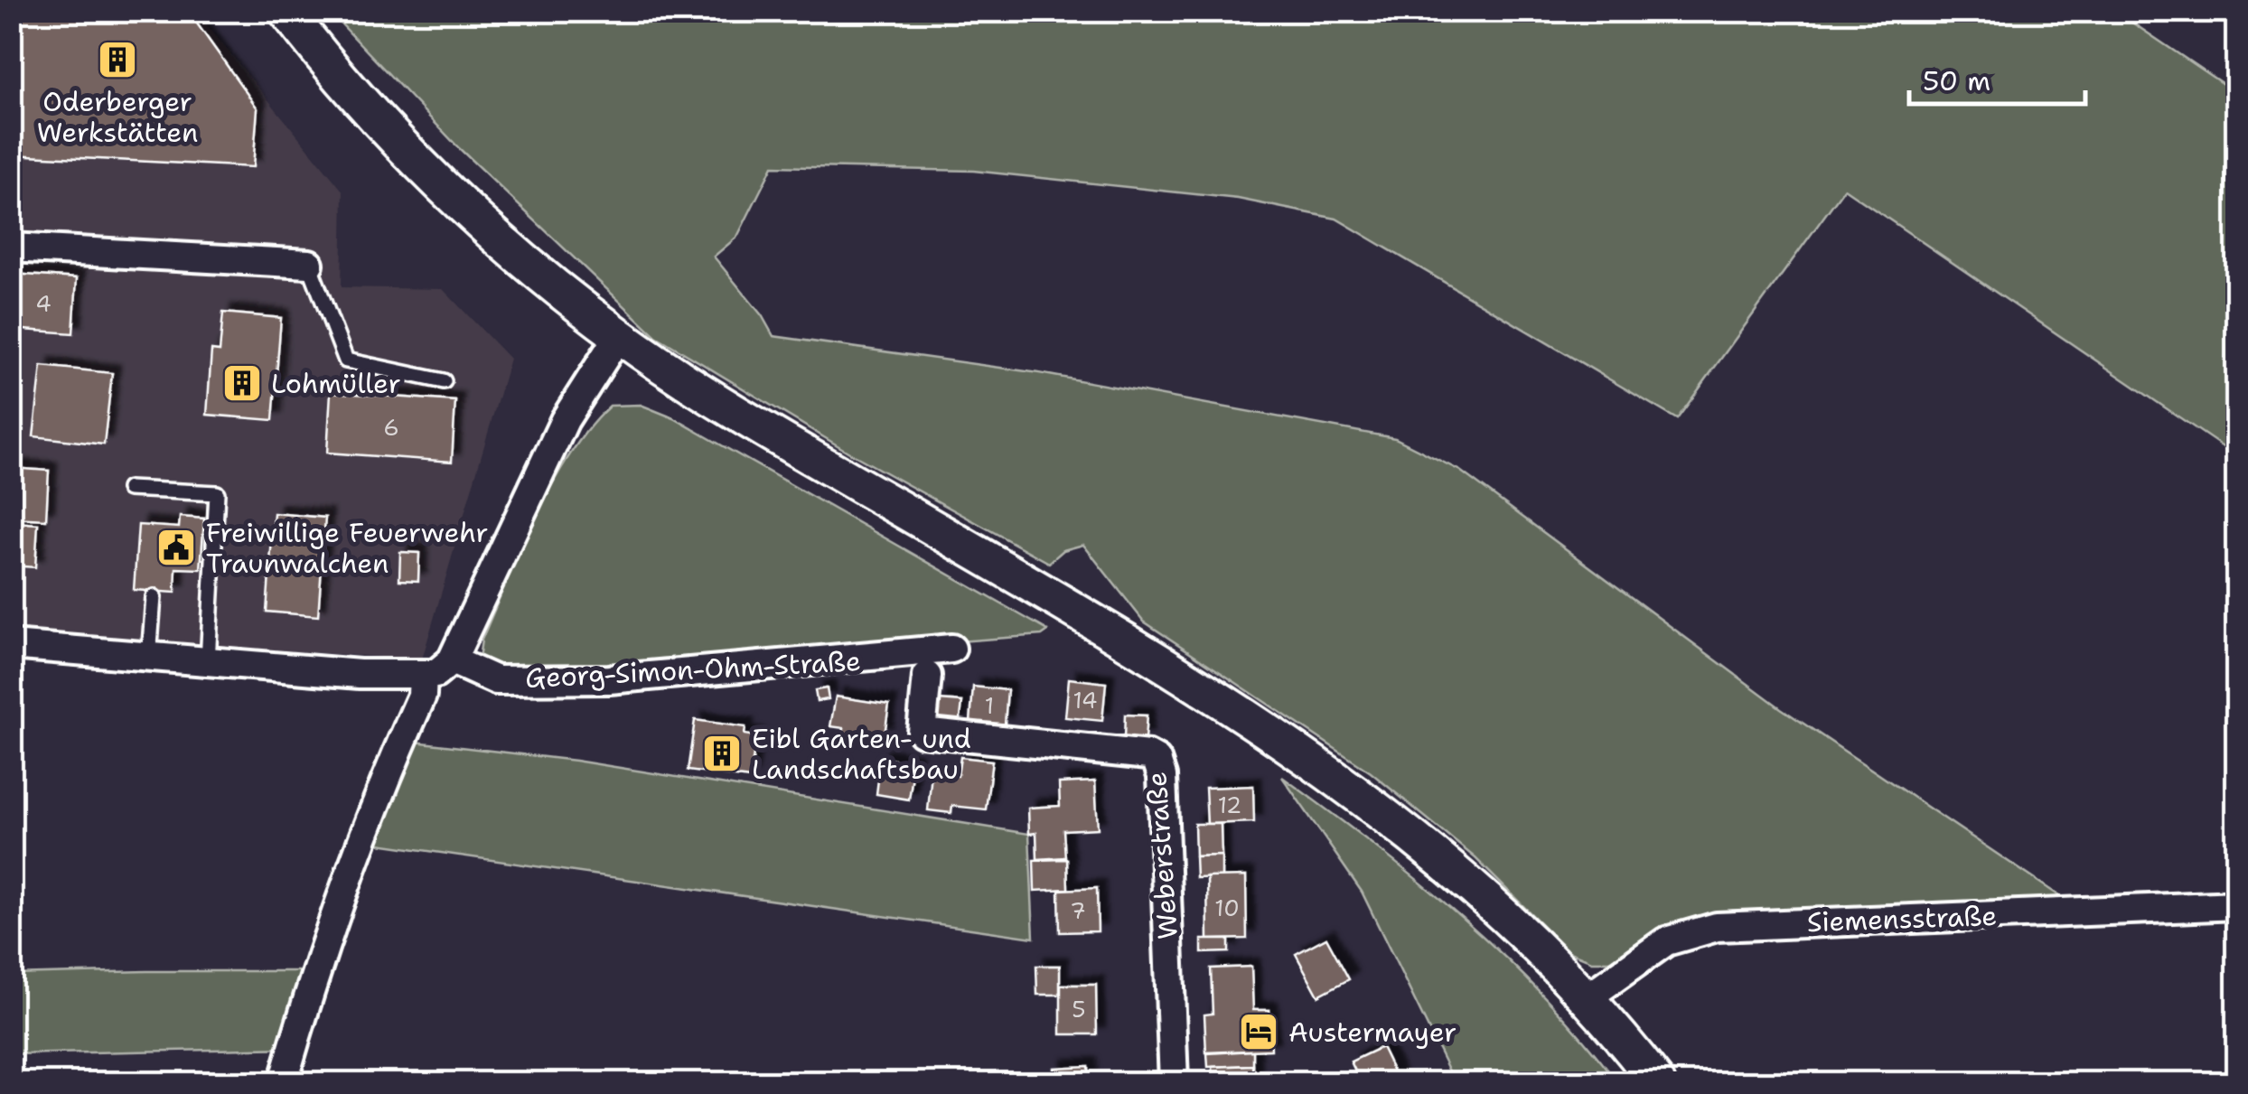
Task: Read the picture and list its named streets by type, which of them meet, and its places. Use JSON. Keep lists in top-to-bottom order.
{
  "streets": {
    "street": ["Georg-Simon-Ohm-Straße", "Weberstraße", "Siemensstraße"]
  },
  "places": {
    "building": ["Oderberger Werkstätten", "Lohmüller", "Eibl Garten- und Landschaftsbau"],
    "public building": ["Freiwillige Feuerwehr Traunwalchen"],
    "hotel": ["Austermayer"]
  },
  "house_numbers": [
    "4",
    "6",
    "14",
    "1",
    "12",
    "10",
    "7",
    "5"
  ],
  "scale_bar": "50 m"
}
